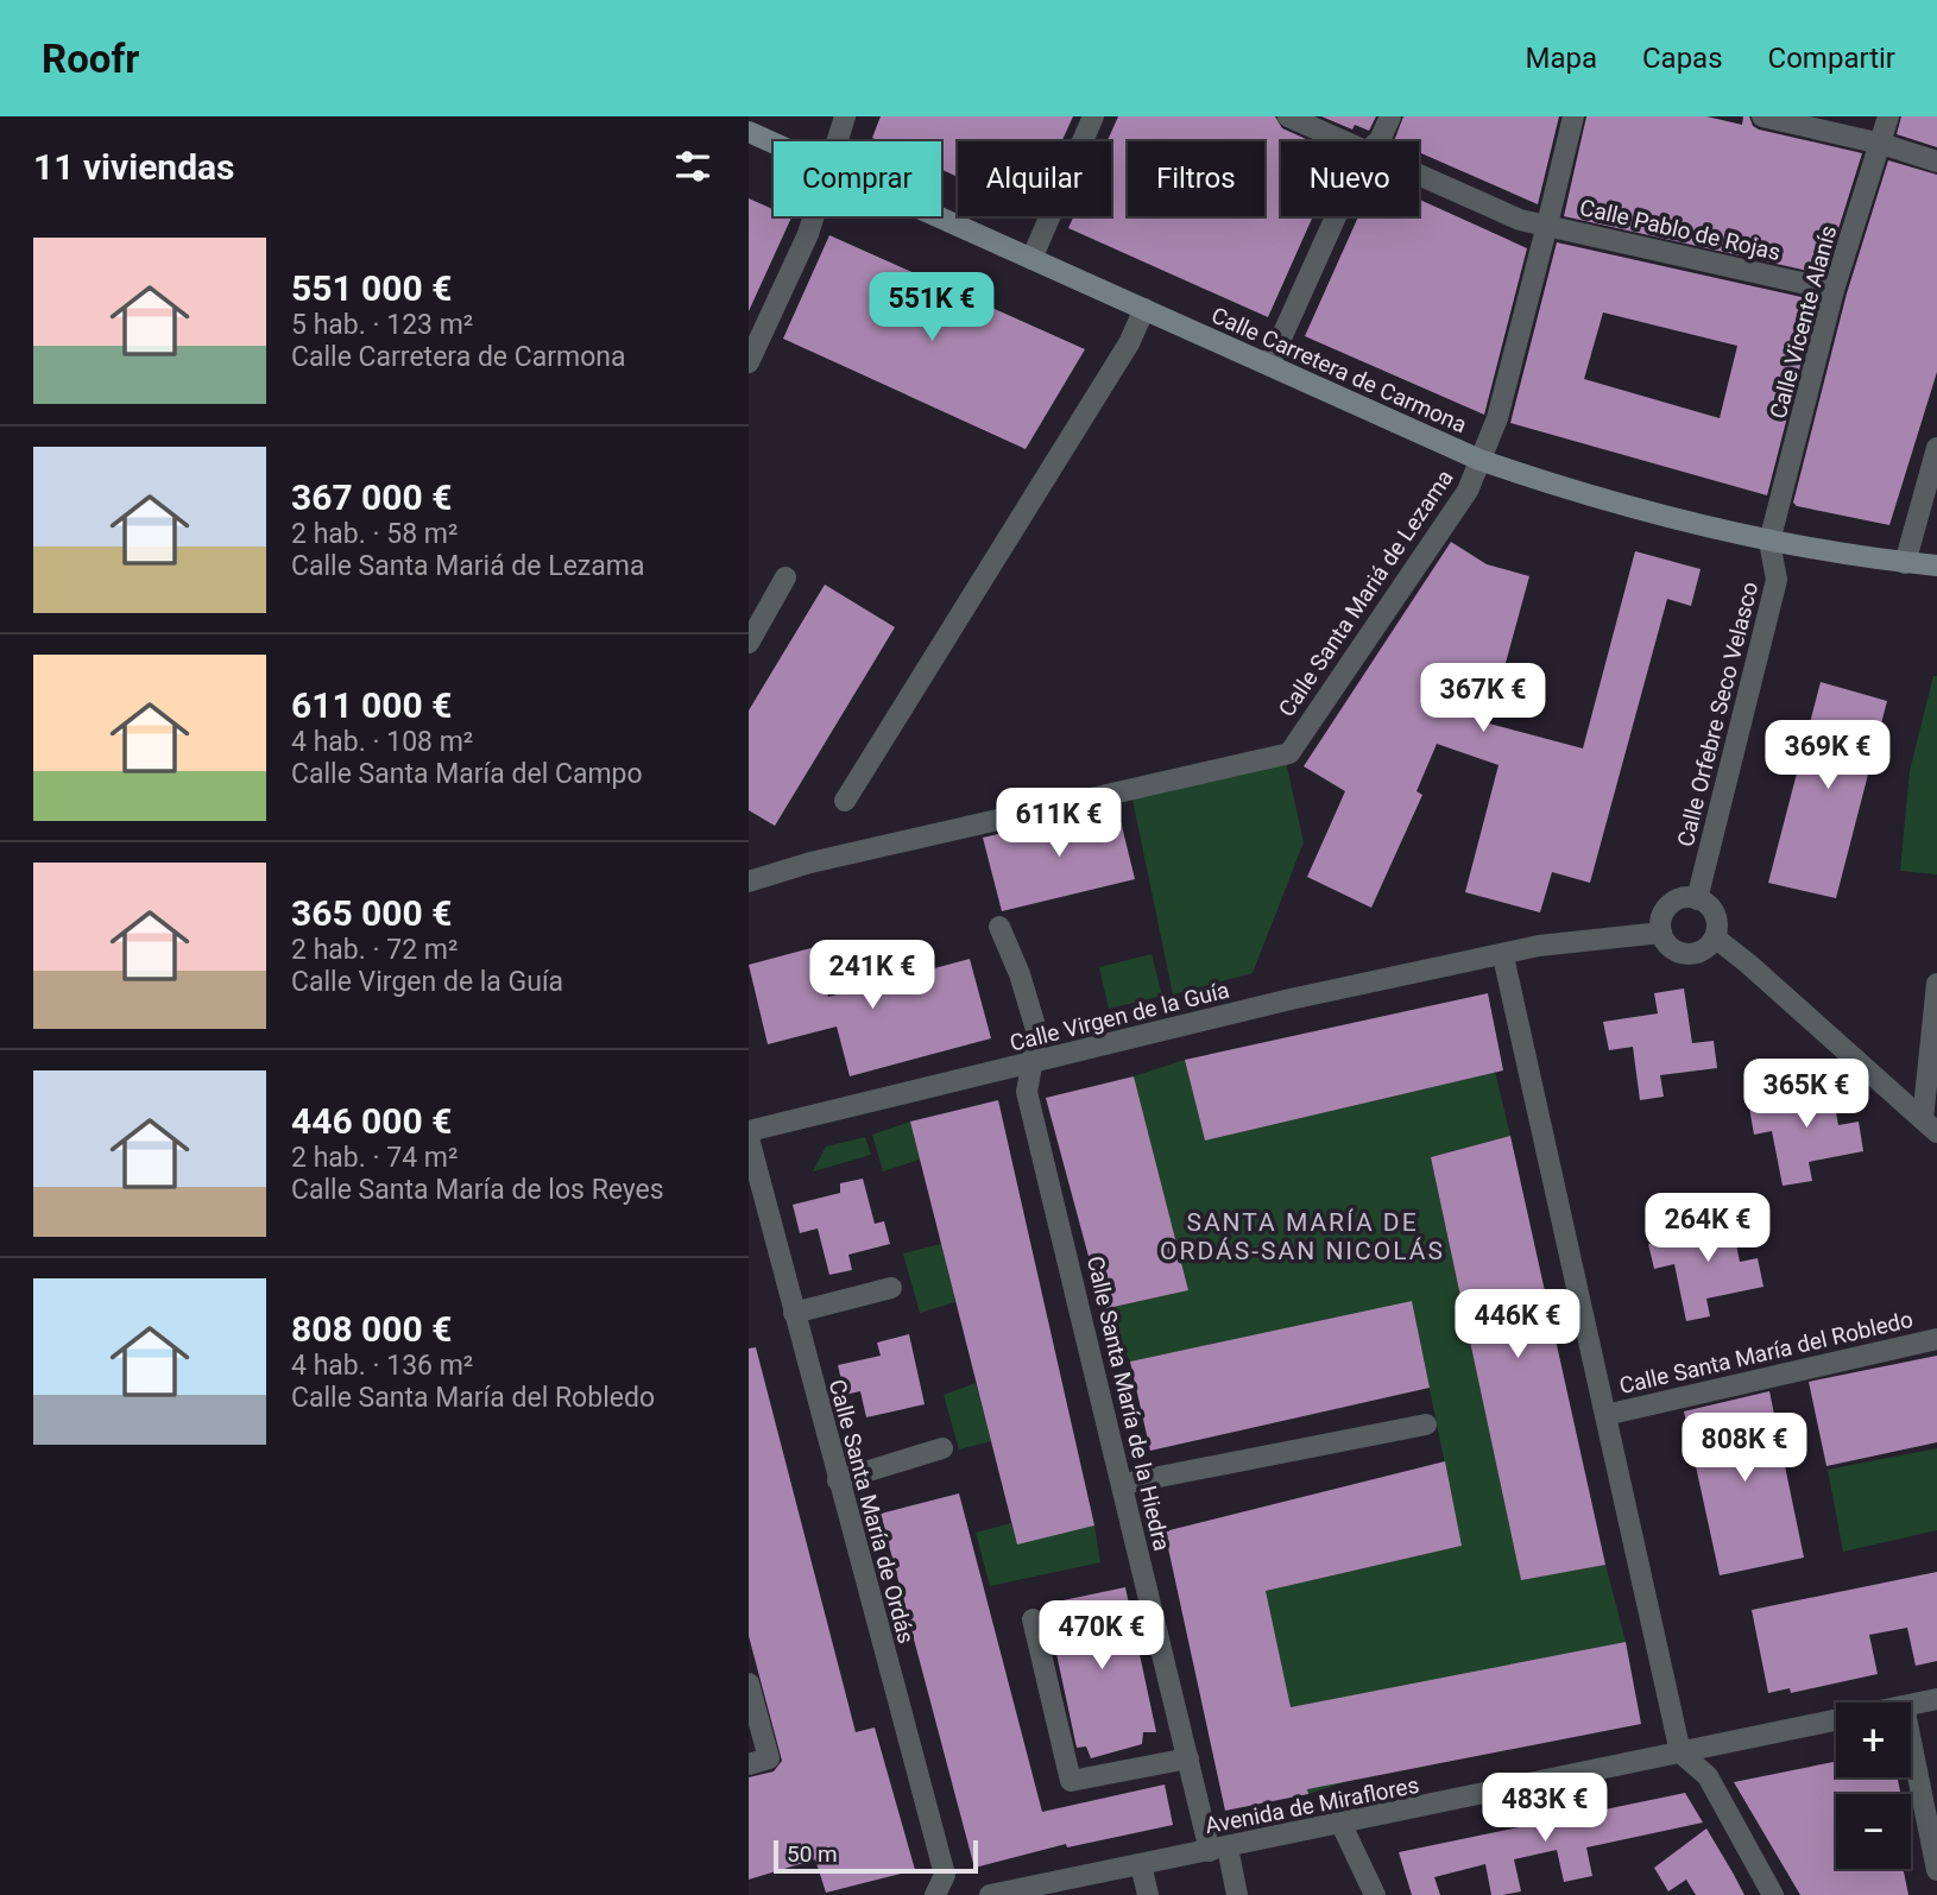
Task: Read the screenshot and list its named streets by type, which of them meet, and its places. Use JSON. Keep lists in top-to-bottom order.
{
  "streets": {
    "main road": ["Calle Carretera de Carmona"],
    "street": [
      "Calle Pablo de Rojas",
      "Calle Vicente Alanís",
      "Calle Santa Mariá de Lezama",
      "Calle Orfebre Seco Velasco",
      "Calle Virgen de la Guía",
      "Calle Santa María del Robledo",
      "Calle Santa María de la Hiedra",
      "Calle Santa María de Ordás",
      "Avenida de Miraflores"
    ]
  },
  "crossings": [
    ["Calle Pablo de Rojas", "Calle Vicente Alanís"],
    ["Calle Pablo de Rojas", "Calle Santa Mariá de Lezama"],
    ["Calle Vicente Alanís", "Calle Carretera de Carmona"],
    ["Calle Vicente Alanís", "Calle Orfebre Seco Velasco"],
    ["Calle Carretera de Carmona", "Calle Santa Mariá de Lezama"],
    ["Calle Carretera de Carmona", "Calle Orfebre Seco Velasco"],
    ["Calle Orfebre Seco Velasco", "Calle Virgen de la Guía"],
    ["Calle Virgen de la Guía", "Calle Santa María de la Hiedra"],
    ["Calle Santa María de la Hiedra", "Avenida de Miraflores"]
  ],
  "districts": ["SANTA MARÍA DE ORDÁS-SAN NICOLÁS"],
  "scale_bar": "50 m",
  "page": {
    "header": "Roofr",
    "nav": ["Mapa", "Capas", "Compartir"],
    "heading": "11 viviendas",
    "chip": [
      "Comprar",
      "Alquilar",
      "Filtros",
      "Nuevo"
    ],
    "list": [
      {
        "name": "551 000 €",
        "note": "5 hab. · 123 m² · Calle Carretera de Carmona"
      },
      {
        "name": "367 000 €",
        "note": "2 hab. · 58 m² · Calle Santa Mariá de Lezama"
      },
      {
        "name": "611 000 €",
        "note": "4 hab. · 108 m² · Calle Santa María del Campo"
      },
      {
        "name": "365 000 €",
        "note": "2 hab. · 72 m² · Calle Virgen de la Guía"
      },
      {
        "name": "446 000 €",
        "note": "2 hab. · 74 m² · Calle Santa María de los Reyes"
      },
      {
        "name": "808 000 €",
        "note": "4 hab. · 136 m² · Calle Santa María del Robledo"
      }
    ],
    "price": [
      "551K €",
      "367K €",
      "369K €",
      "611K €",
      "241K €",
      "365K €",
      "264K €",
      "446K €",
      "808K €",
      "470K €",
      "483K €"
    ],
    "map_buttons": ["+", "−"],
    "scale": "50 m"
  }
}
